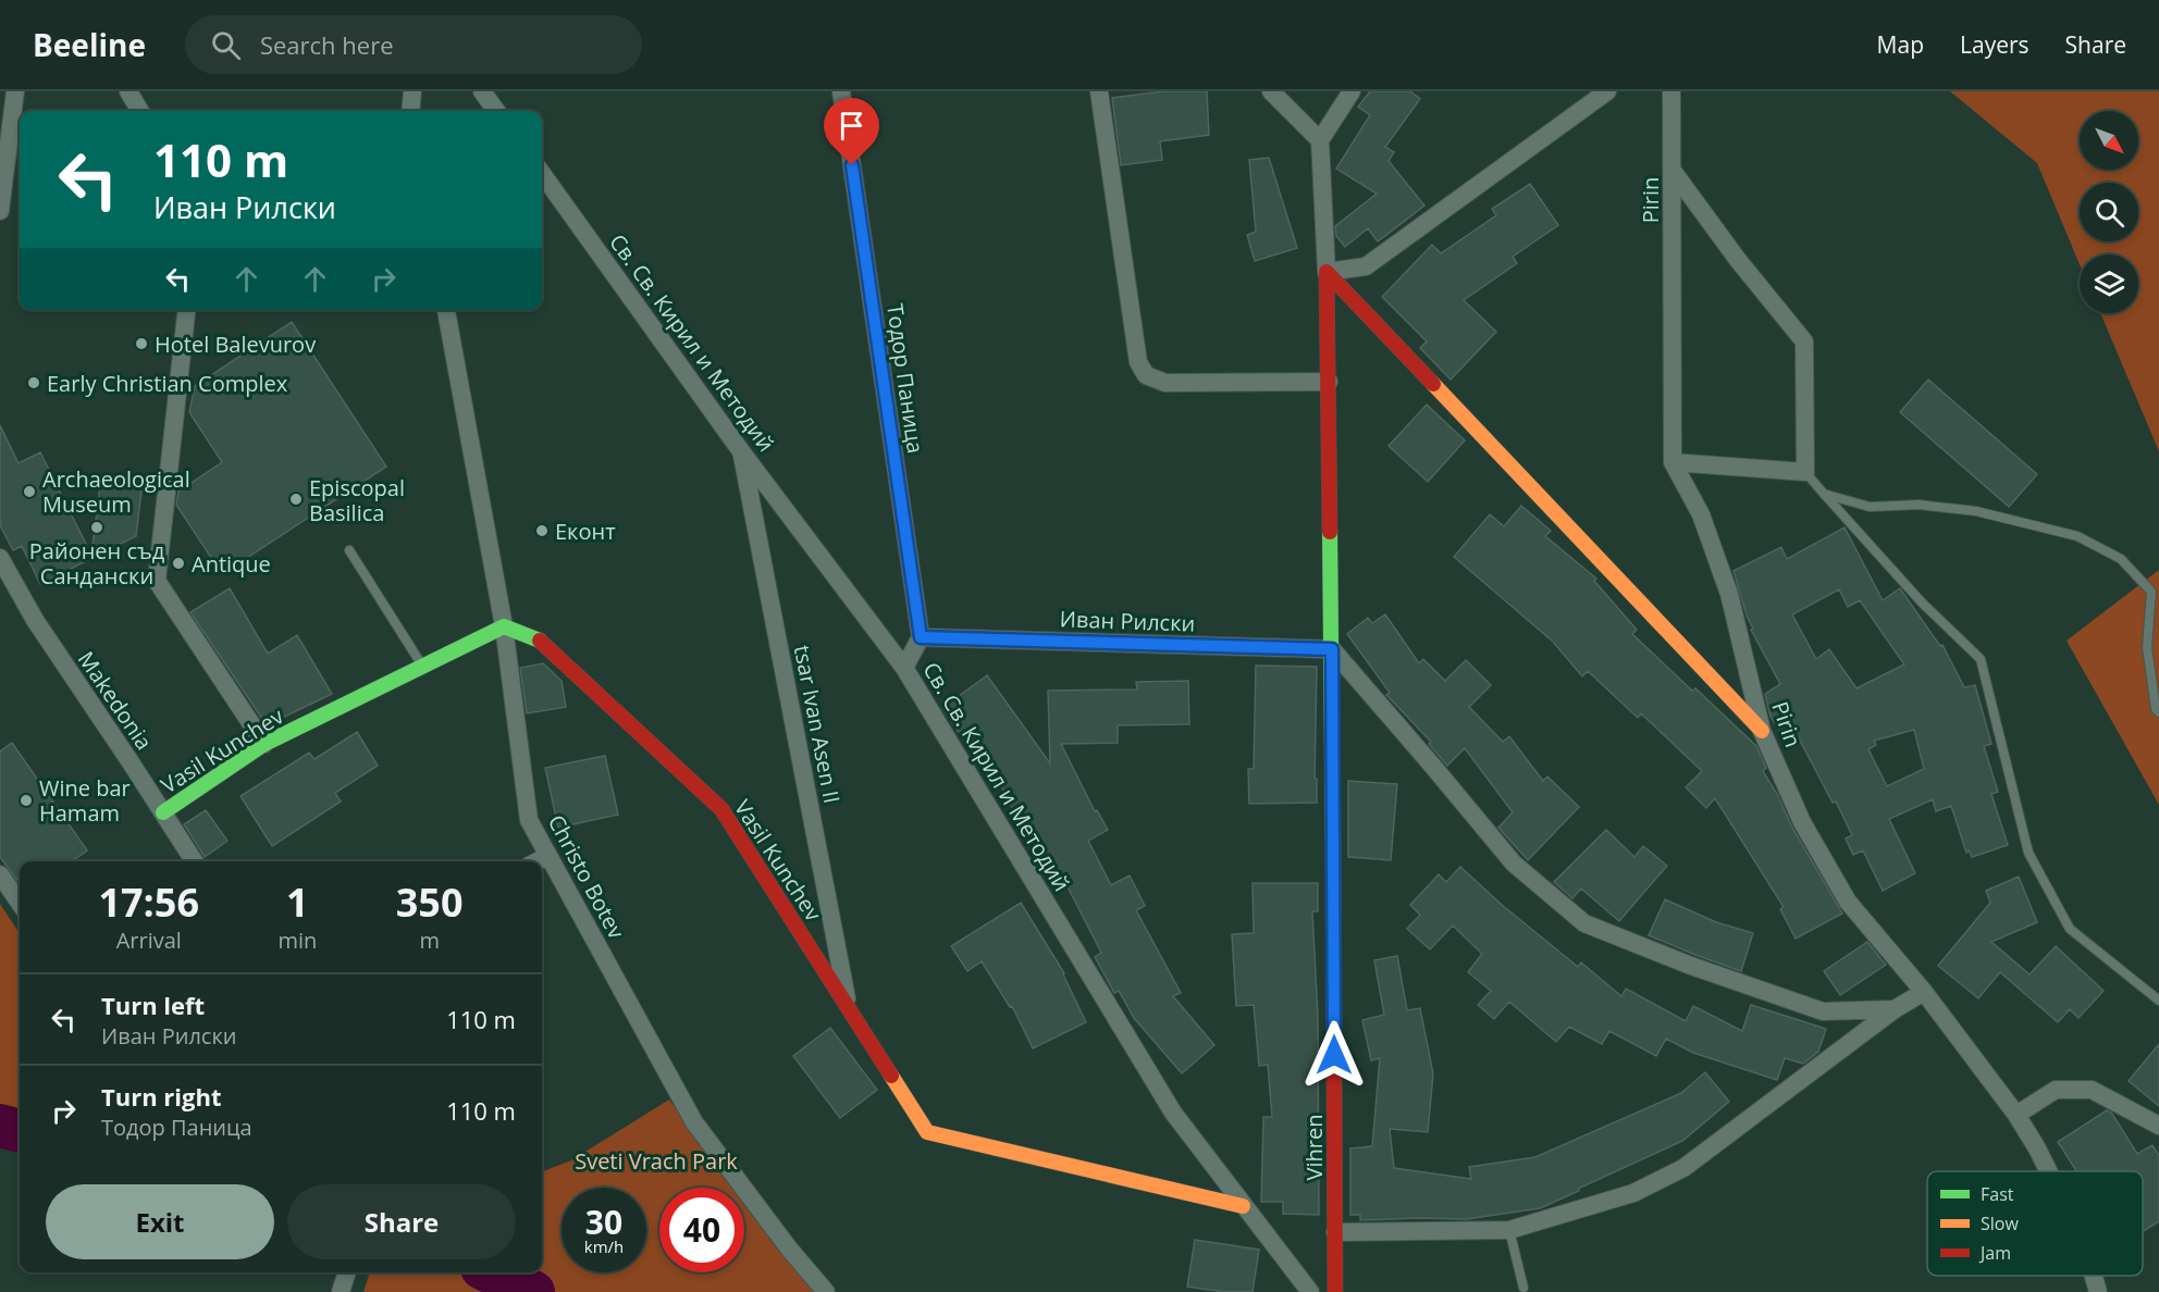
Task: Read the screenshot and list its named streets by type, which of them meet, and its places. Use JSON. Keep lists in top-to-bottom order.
{
  "streets": {
    "street": [
      "Pirin",
      "Св. Св. Кирил и Методий",
      "Тодор Паница",
      "Иван Рилски",
      "Makedonia",
      "tsar Ivan Asen II",
      "Vasil Kunchev",
      "Christo Botev",
      "Vihren"
    ]
  },
  "crossings": [
    ["Св. Св. Кирил и Методий", "tsar Ivan Asen II"],
    ["Св. Св. Кирил и Методий", "Vasil Kunchev"],
    ["Тодор Паница", "Иван Рилски"],
    ["Иван Рилски", "Vihren"],
    ["Makedonia", "Vasil Kunchev"],
    ["tsar Ivan Asen II", "Vasil Kunchev"],
    ["Vasil Kunchev", "Christo Botev"]
  ],
  "parks": ["Sveti Vrach Park"],
  "places": [
    "Hotel Balevurov",
    "Early Christian Complex",
    "Archaeological Museum",
    "Еpiscopal Basilica",
    "Районен съд Сандански",
    "Еконт",
    "Antique",
    "Wine bar Hamam"
  ],
  "legend": ["Fast", "Slow", "Jam"],
  "north": "bottom right",
  "page": {
    "header": "Beeline",
    "search": "Search here",
    "nav": ["Map", "Layers", "Share"],
    "turn": ["110 m", "Иван Рилски"],
    "eta": [
      "17:56",
      "Arrival",
      "1",
      "min",
      "350",
      "m"
    ],
    "list": [
      {
        "name": "Turn left",
        "note": "Иван Рилски",
        "value": "110 m"
      },
      {
        "name": "Turn right",
        "note": "Тодор Паница",
        "value": "110 m"
      }
    ],
    "buttons": ["Exit", "Share"],
    "speed": "30 km/h",
    "limit": "40"
  }
}
